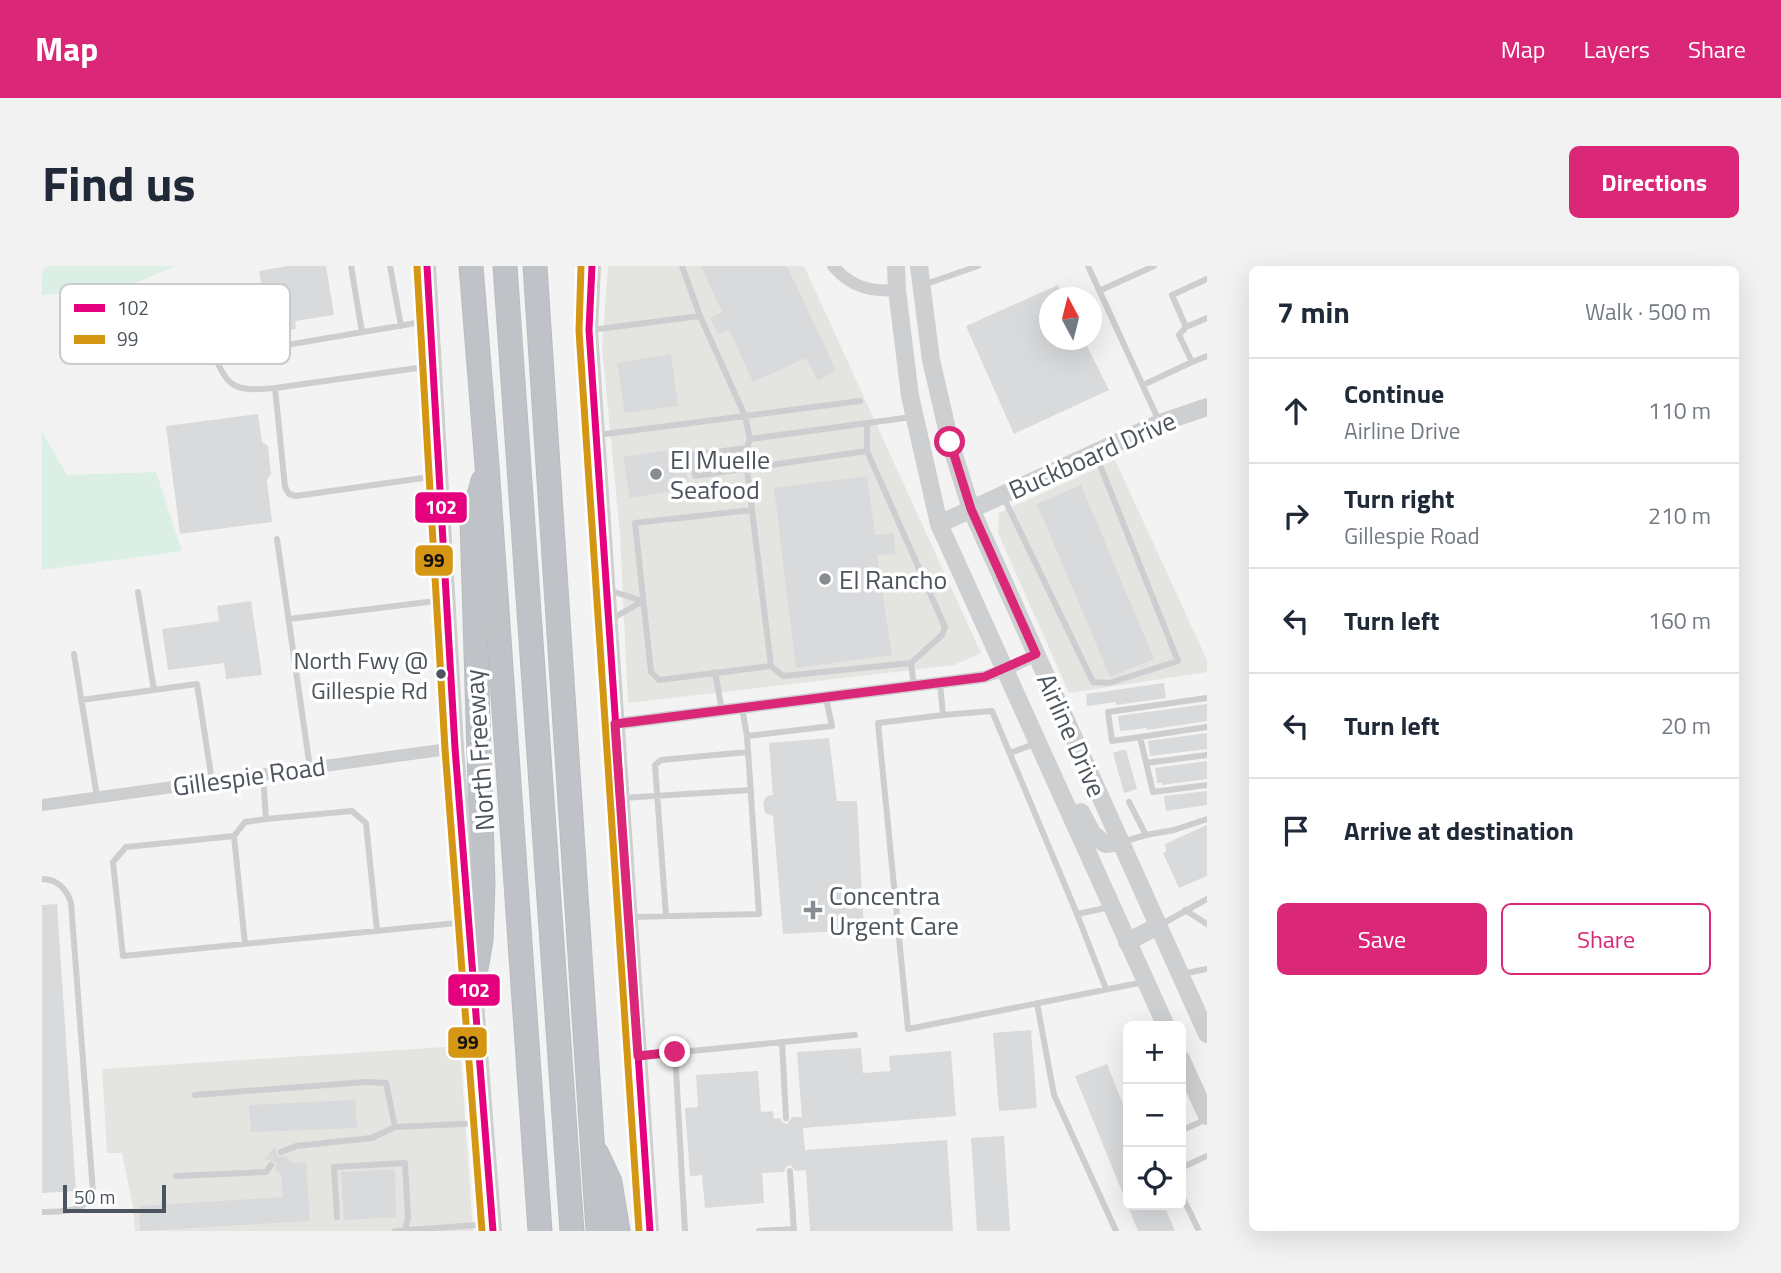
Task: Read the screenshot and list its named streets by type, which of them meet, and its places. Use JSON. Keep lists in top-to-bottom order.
{
  "streets": {
    "highway": ["North Freeway"],
    "main road": ["Buckboard Drive", "Airline Drive"],
    "street": ["Gillespie Road"]
  },
  "crossings": [
    ["Buckboard Drive", "Airline Drive"]
  ],
  "places": {
    "other": ["El Muelle Seafood", "El Rancho", "North Fwy @ Gillespie Rd"],
    "health": ["Concentra Urgent Care"]
  },
  "lines": ["transit line 102", "transit line 99"],
  "legend": ["102", "99"],
  "scale_bar": "50 m",
  "north": "top",
  "page": {
    "header": "Map",
    "nav": ["Map", "Layers", "Share"],
    "title": "Find us",
    "buttons": [
      "Directions",
      ["Save", "Share"]
    ],
    "heading": ["7 min", "Walk · 500 m"],
    "list": [
      ["Continue", "Airline Drive", "110 m"],
      ["Turn right", "Gillespie Road", "210 m"],
      ["Turn left", "160 m"],
      ["Turn left", "20 m"],
      "Arrive at destination"
    ],
    "map_buttons": ["+", "−"],
    "scale": "50 m"
  }
}
